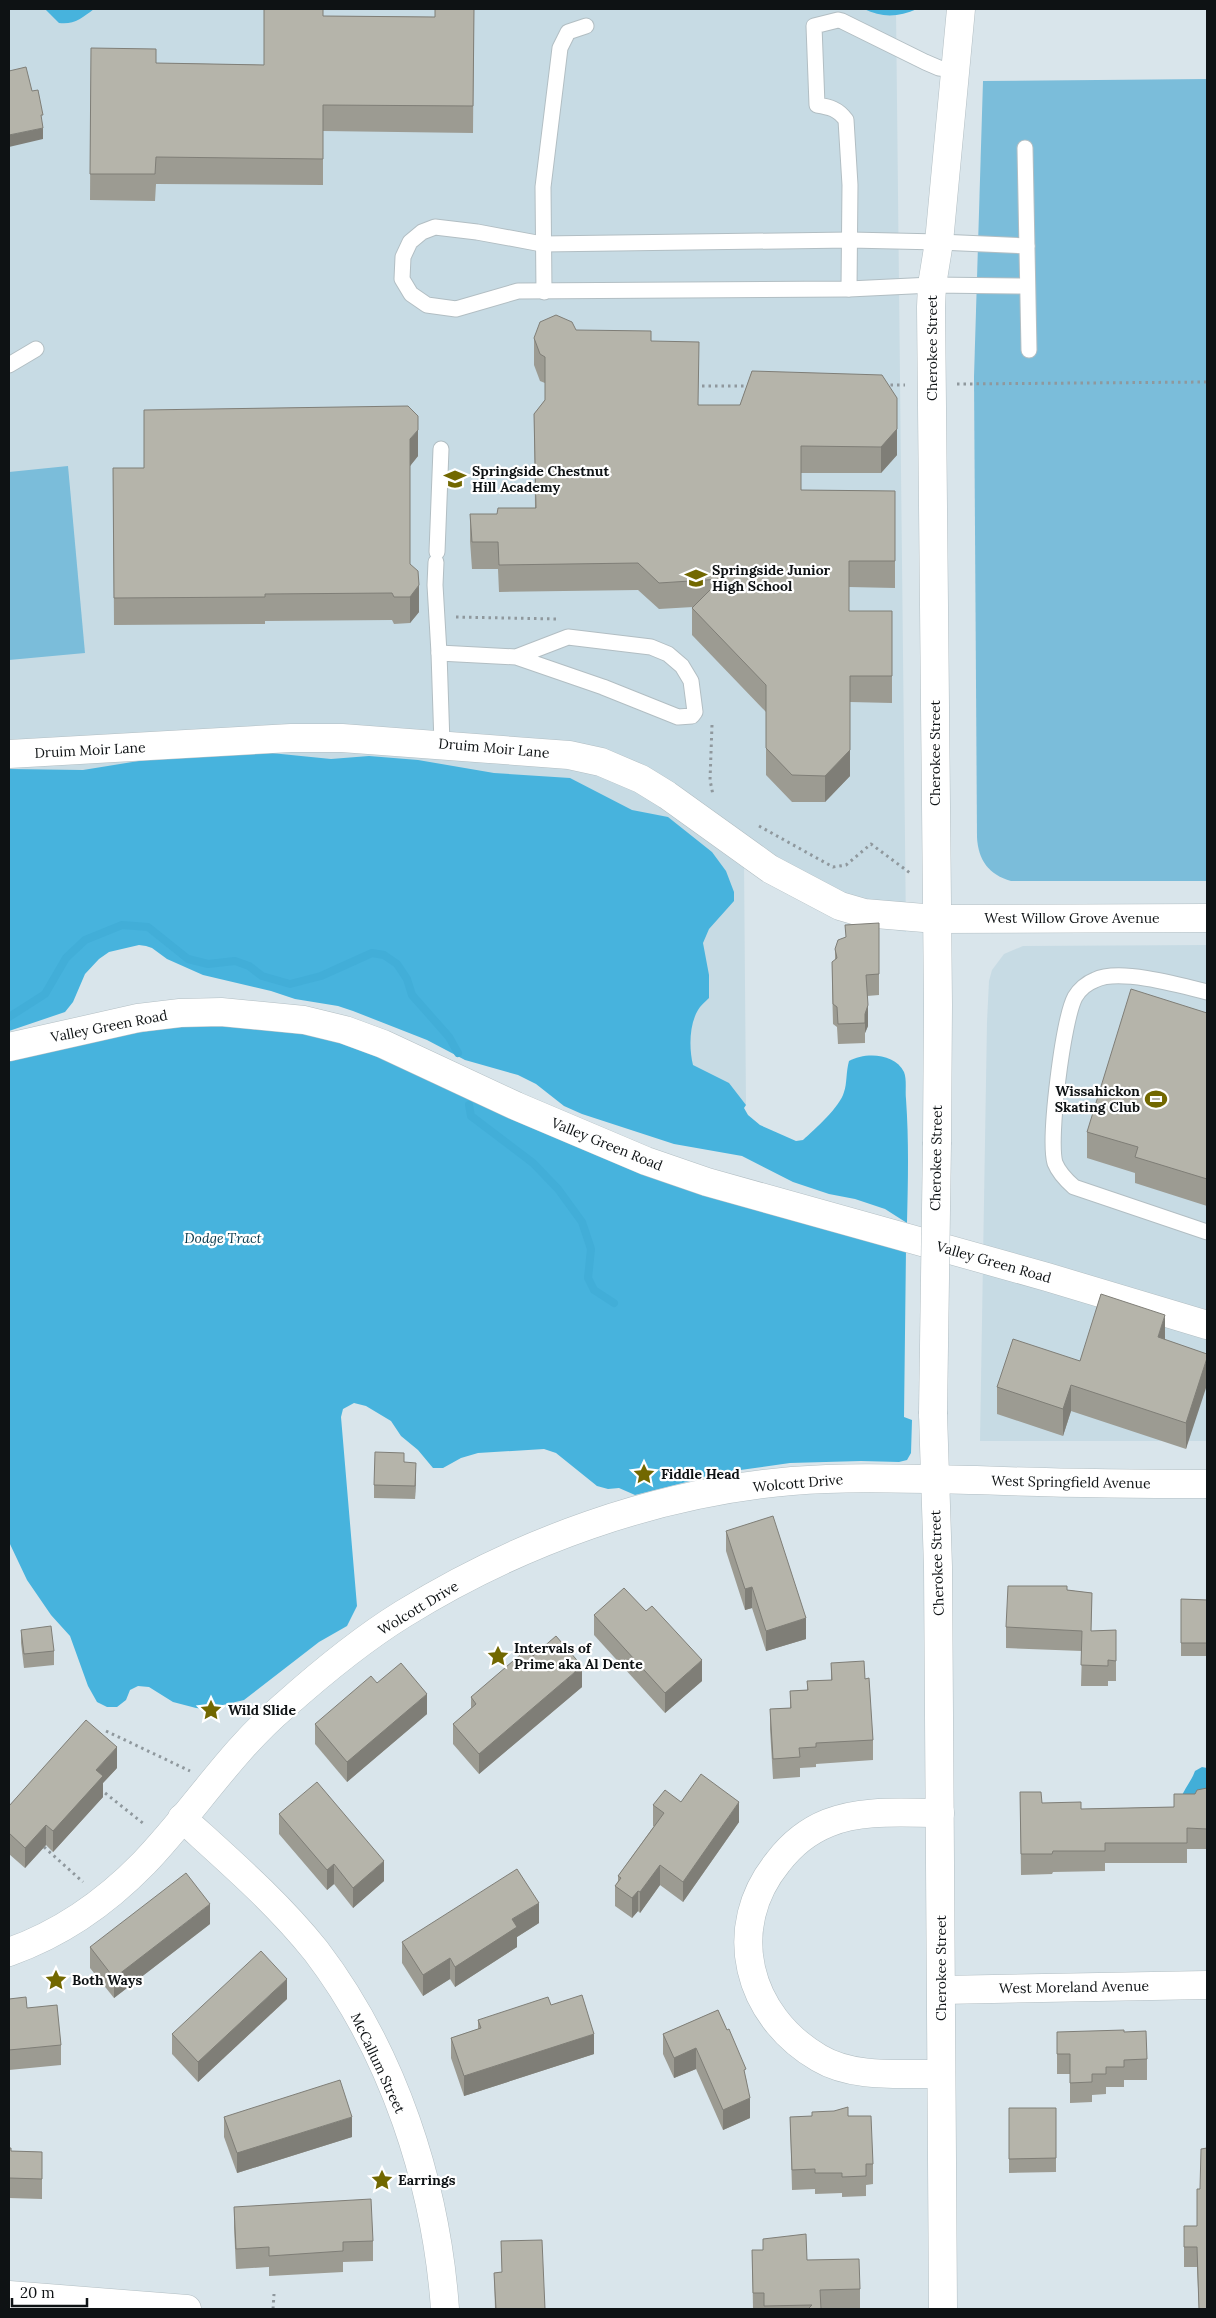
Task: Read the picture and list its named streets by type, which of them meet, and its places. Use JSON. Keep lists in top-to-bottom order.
{
  "streets": {
    "street": [
      "Cherokee Street",
      "Druim Moir Lane",
      "West Willow Grove Avenue",
      "Valley Green Road",
      "West Springfield Avenue",
      "Wolcott Drive",
      "West Moreland Avenue",
      "McCallum Street"
    ]
  },
  "crossings": [
    ["Cherokee Street", "Druim Moir Lane"],
    ["Cherokee Street", "West Willow Grove Avenue"],
    ["Cherokee Street", "West Springfield Avenue"],
    ["Cherokee Street", "Wolcott Drive"],
    ["Cherokee Street", "West Moreland Avenue"],
    ["Druim Moir Lane", "West Willow Grove Avenue"],
    ["West Springfield Avenue", "Wolcott Drive"],
    ["Wolcott Drive", "McCallum Street"]
  ],
  "parks": ["Dodge Tract"],
  "places": {
    "school or university": ["Springside Chestnut Hill Academy", "Springside Junior High School"],
    "sports": ["Wissahickon Skating Club"],
    "place": [
      "Fiddle Head",
      "Intervals of Prime aka Al Dente",
      "Wild Slide",
      "Both Ways",
      "Earrings"
    ]
  },
  "scale_bar": "20 m"
}
